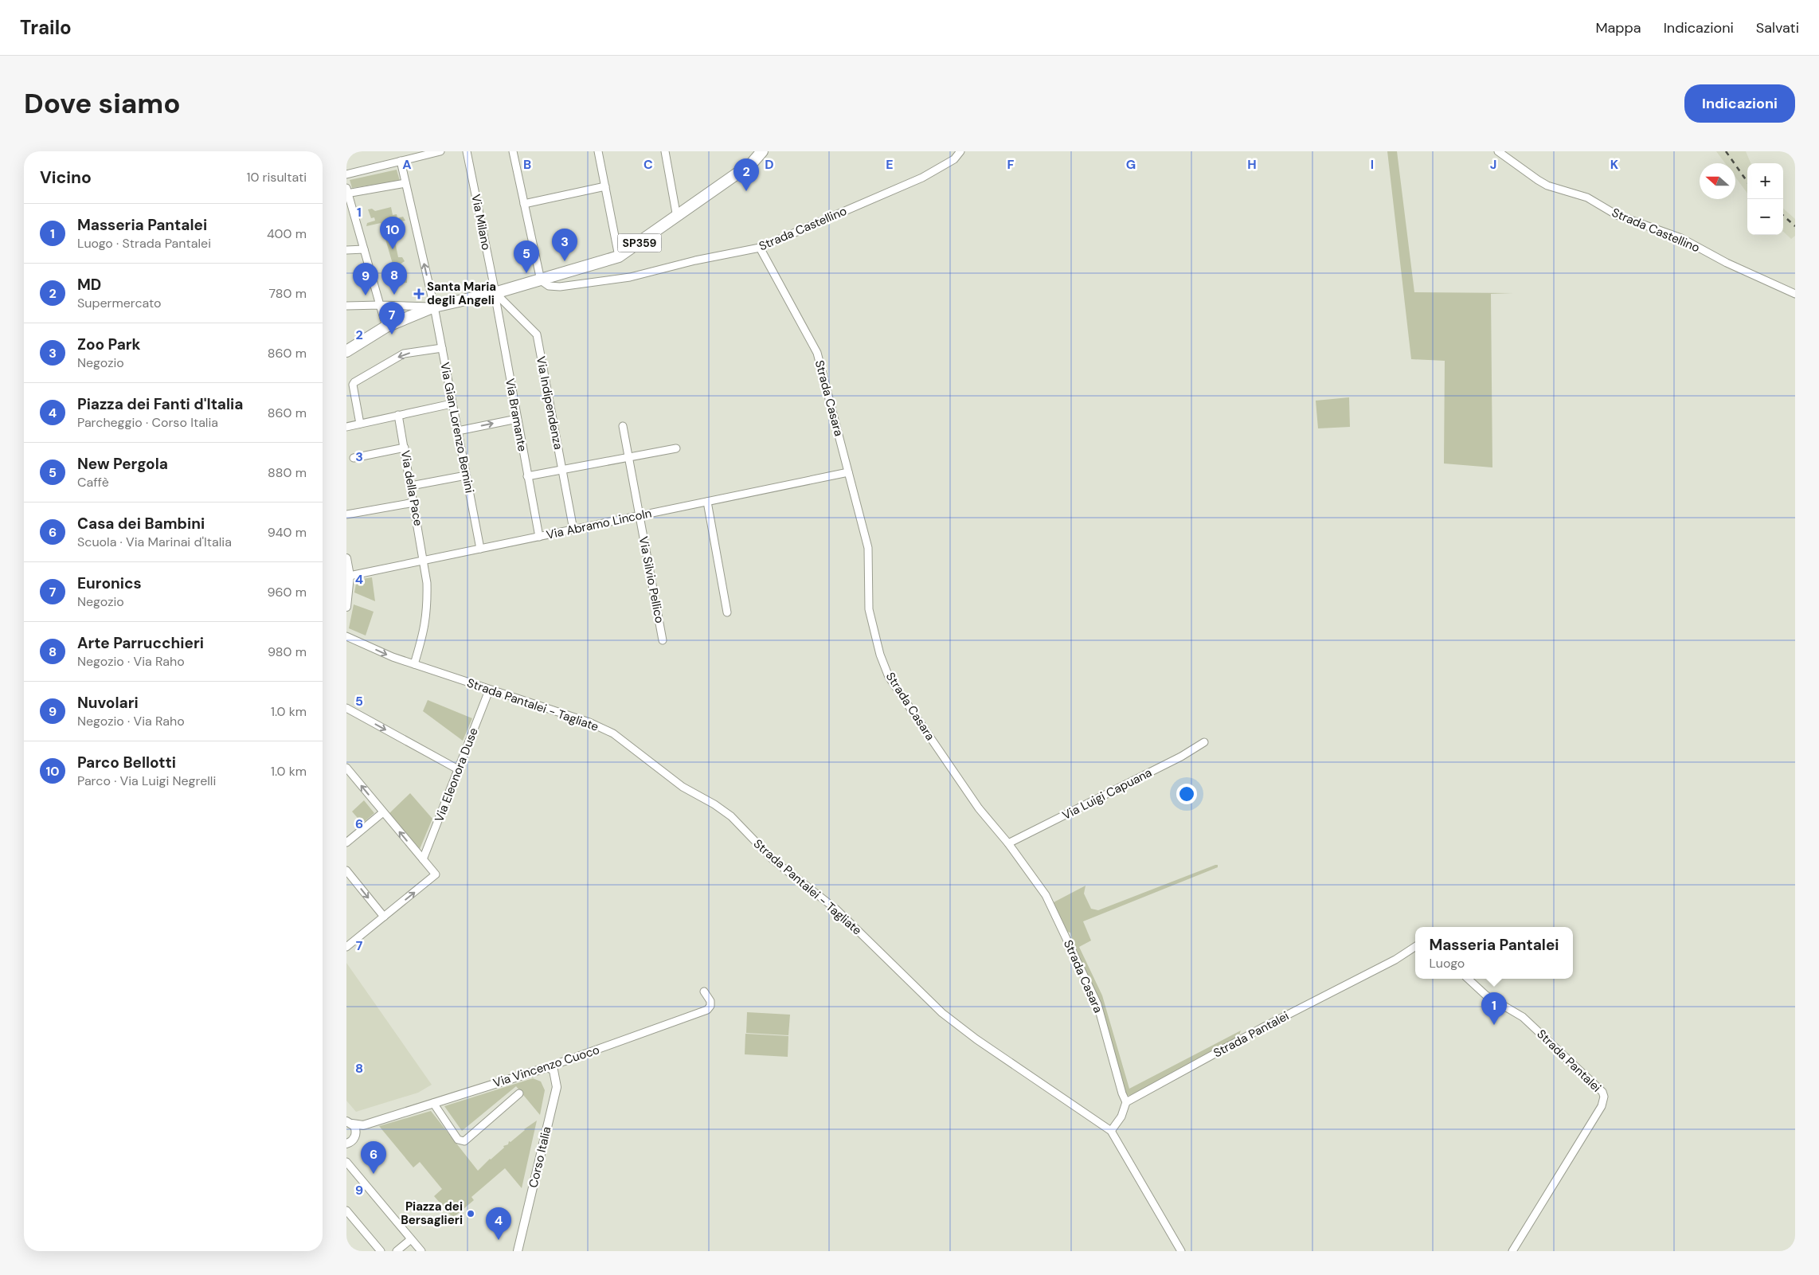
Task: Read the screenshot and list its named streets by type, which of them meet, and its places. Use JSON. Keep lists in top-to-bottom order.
{
  "streets": {
    "main road": ["SP359"],
    "street": [
      "Via Milano",
      "Strada Castellino",
      "Strada Casara",
      "Via Indipendenza",
      "Via Bramante",
      "Via Gian Lorenzo Bemini",
      "Via della Pace",
      "Via Abramo Lincoln",
      "Via Silvio Pellico",
      "Strada Pantalei - Tagliate",
      "Via Eleonora Duse",
      "Via Luigi Capuana",
      "Strada Pantalei",
      "Via Vincenzo Cuoco",
      "Corso Italia"
    ]
  },
  "crossings": [
    ["Via Milano", "SP359"],
    ["Via Milano", "Via Indipendenza"],
    ["Via Milano", "Via Bramante"],
    ["Strada Castellino", "SP359"],
    ["Strada Castellino", "Strada Casara"],
    ["SP359", "Via Indipendenza"],
    ["SP359", "Via Bramante"],
    ["SP359", "Via Gian Lorenzo Bemini"],
    ["Strada Casara", "Via Abramo Lincoln"],
    ["Strada Casara", "Via Luigi Capuana"],
    ["Strada Casara", "Strada Pantalei"],
    ["Via Indipendenza", "Via Bramante"],
    ["Via Indipendenza", "Via Abramo Lincoln"],
    ["Via Bramante", "Via Abramo Lincoln"],
    ["Via Gian Lorenzo Bemini", "Via Abramo Lincoln"],
    ["Via della Pace", "Via Abramo Lincoln"],
    ["Via della Pace", "Strada Pantalei - Tagliate"],
    ["Via Abramo Lincoln", "Via Silvio Pellico"],
    ["Strada Pantalei - Tagliate", "Via Eleonora Duse"],
    ["Via Vincenzo Cuoco", "Corso Italia"]
  ],
  "places": {
    "health": ["Santa Maria degli Angeli"],
    "other": ["Piazza dei Bersaglieri"]
  },
  "north": "left",
  "page": {
    "header": "Trailo",
    "nav": ["Mappa", "Indicazioni", "Salvati"],
    "buttons": "Indicazioni",
    "title": "Dove siamo",
    "heading": ["Vicino", "10 risultati"],
    "pins": [
      "2",
      "10",
      "3",
      "5",
      "8",
      "9",
      "7",
      "1",
      "6",
      "4"
    ],
    "map_buttons": ["+", "−"],
    "list": [
      {
        "mark": "1",
        "name": "Masseria Pantalei",
        "note": "Luogo · Strada Pantalei",
        "value": "400 m"
      },
      {
        "mark": "2",
        "name": "MD",
        "note": "Supermercato",
        "value": "780 m"
      },
      {
        "mark": "3",
        "name": "Zoo Park",
        "note": "Negozio",
        "value": "860 m"
      },
      {
        "mark": "4",
        "name": "Piazza dei Fanti d'Italia",
        "note": "Parcheggio · Corso Italia",
        "value": "860 m"
      },
      {
        "mark": "5",
        "name": "New Pergola",
        "note": "Caffè",
        "value": "880 m"
      },
      {
        "mark": "6",
        "name": "Casa dei Bambini",
        "note": "Scuola · Via Marinai d'Italia",
        "value": "940 m"
      },
      {
        "mark": "7",
        "name": "Euronics",
        "note": "Negozio",
        "value": "960 m"
      },
      {
        "mark": "8",
        "name": "Arte Parrucchieri",
        "note": "Negozio · Via Raho",
        "value": "980 m"
      },
      {
        "mark": "9",
        "name": "Nuvolari",
        "note": "Negozio · Via Raho",
        "value": "1.0 km"
      },
      {
        "mark": "10",
        "name": "Parco Bellotti",
        "note": "Parco · Via Luigi Negrelli",
        "value": "1.0 km"
      }
    ],
    "popup": ["Masseria Pantalei", "Luogo"]
  },
  "grid": {
    "columns": [
      "A",
      "B",
      "C",
      "D",
      "E",
      "F",
      "G",
      "H",
      "I",
      "J",
      "K"
    ],
    "rows": [
      "1",
      "2",
      "3",
      "4",
      "5",
      "6",
      "7",
      "8",
      "9"
    ]
  }
}
